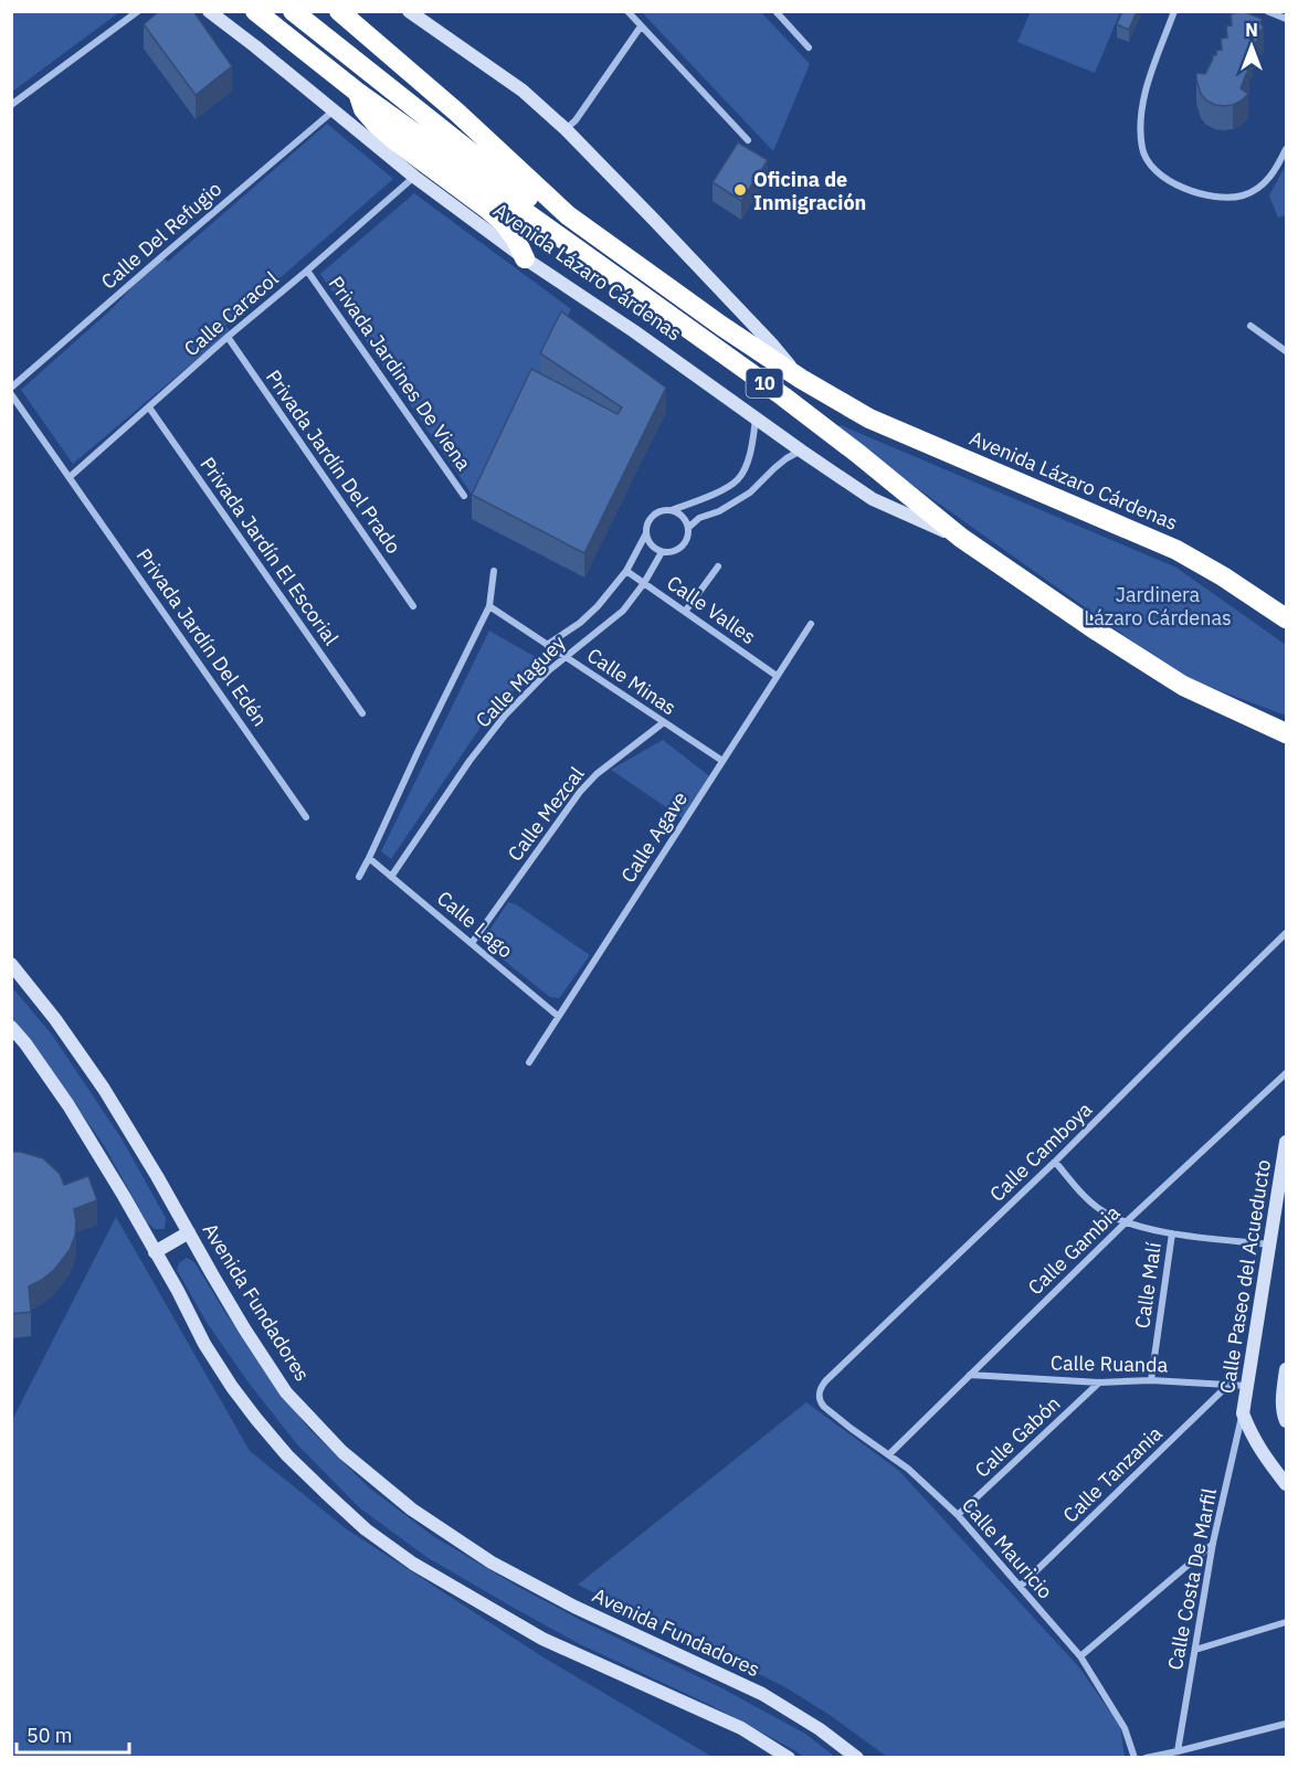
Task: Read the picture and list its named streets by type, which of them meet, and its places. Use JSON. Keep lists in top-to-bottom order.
{
  "streets": {
    "highway": ["Avenida Lázaro Cárdenas", "10"],
    "main road": ["Calle Paseo del Acueducto", "Avenida Fundadores"],
    "street": [
      "Calle Del Refugio",
      "Calle Caracol",
      "Privada Jardines De Viena",
      "Privada Jardín Del Prado",
      "Privada Jardín El Escorial",
      "Calle Valles",
      "Privada Jardín Del Edén",
      "Calle Maguey",
      "Calle Minas",
      "Calle Mezcal",
      "Calle Agave",
      "Calle Lago",
      "Calle Camboya",
      "Calle Gambia",
      "Calle Malí",
      "Calle Ruanda",
      "Calle Gabón",
      "Calle Tanzania",
      "Calle Mauricio",
      "Calle Costa De Marfil"
    ]
  },
  "crossings": [
    ["Calle Del Refugio", "Avenida Lázaro Cárdenas"],
    ["Avenida Lázaro Cárdenas", "Calle Caracol"],
    ["Calle Caracol", "Privada Jardines De Viena"],
    ["Calle Caracol", "Privada Jardín Del Prado"],
    ["Calle Caracol", "Privada Jardín El Escorial"],
    ["Calle Caracol", "Privada Jardín Del Edén"],
    ["Calle Valles", "Calle Maguey"],
    ["Calle Valles", "Calle Agave"],
    ["Calle Maguey", "Calle Minas"],
    ["Calle Maguey", "Calle Lago"],
    ["Calle Minas", "Calle Mezcal"],
    ["Calle Minas", "Calle Agave"],
    ["Calle Mezcal", "Calle Lago"],
    ["Calle Agave", "Calle Lago"],
    ["Calle Camboya", "Calle Mauricio"],
    ["Calle Gambia", "Calle Ruanda"],
    ["Calle Gambia", "Calle Mauricio"],
    ["Calle Paseo del Acueducto", "Calle Ruanda"],
    ["Calle Paseo del Acueducto", "Calle Costa De Marfil"],
    ["Calle Malí", "Calle Ruanda"],
    ["Calle Ruanda", "Calle Gabón"],
    ["Calle Ruanda", "Calle Tanzania"],
    ["Calle Gabón", "Calle Mauricio"],
    ["Calle Tanzania", "Calle Mauricio"]
  ],
  "parks": ["Jardinera Lázaro Cárdenas"],
  "places": ["Oficina de Inmigración"],
  "scale_bar": "50 m",
  "north": "top"
}
